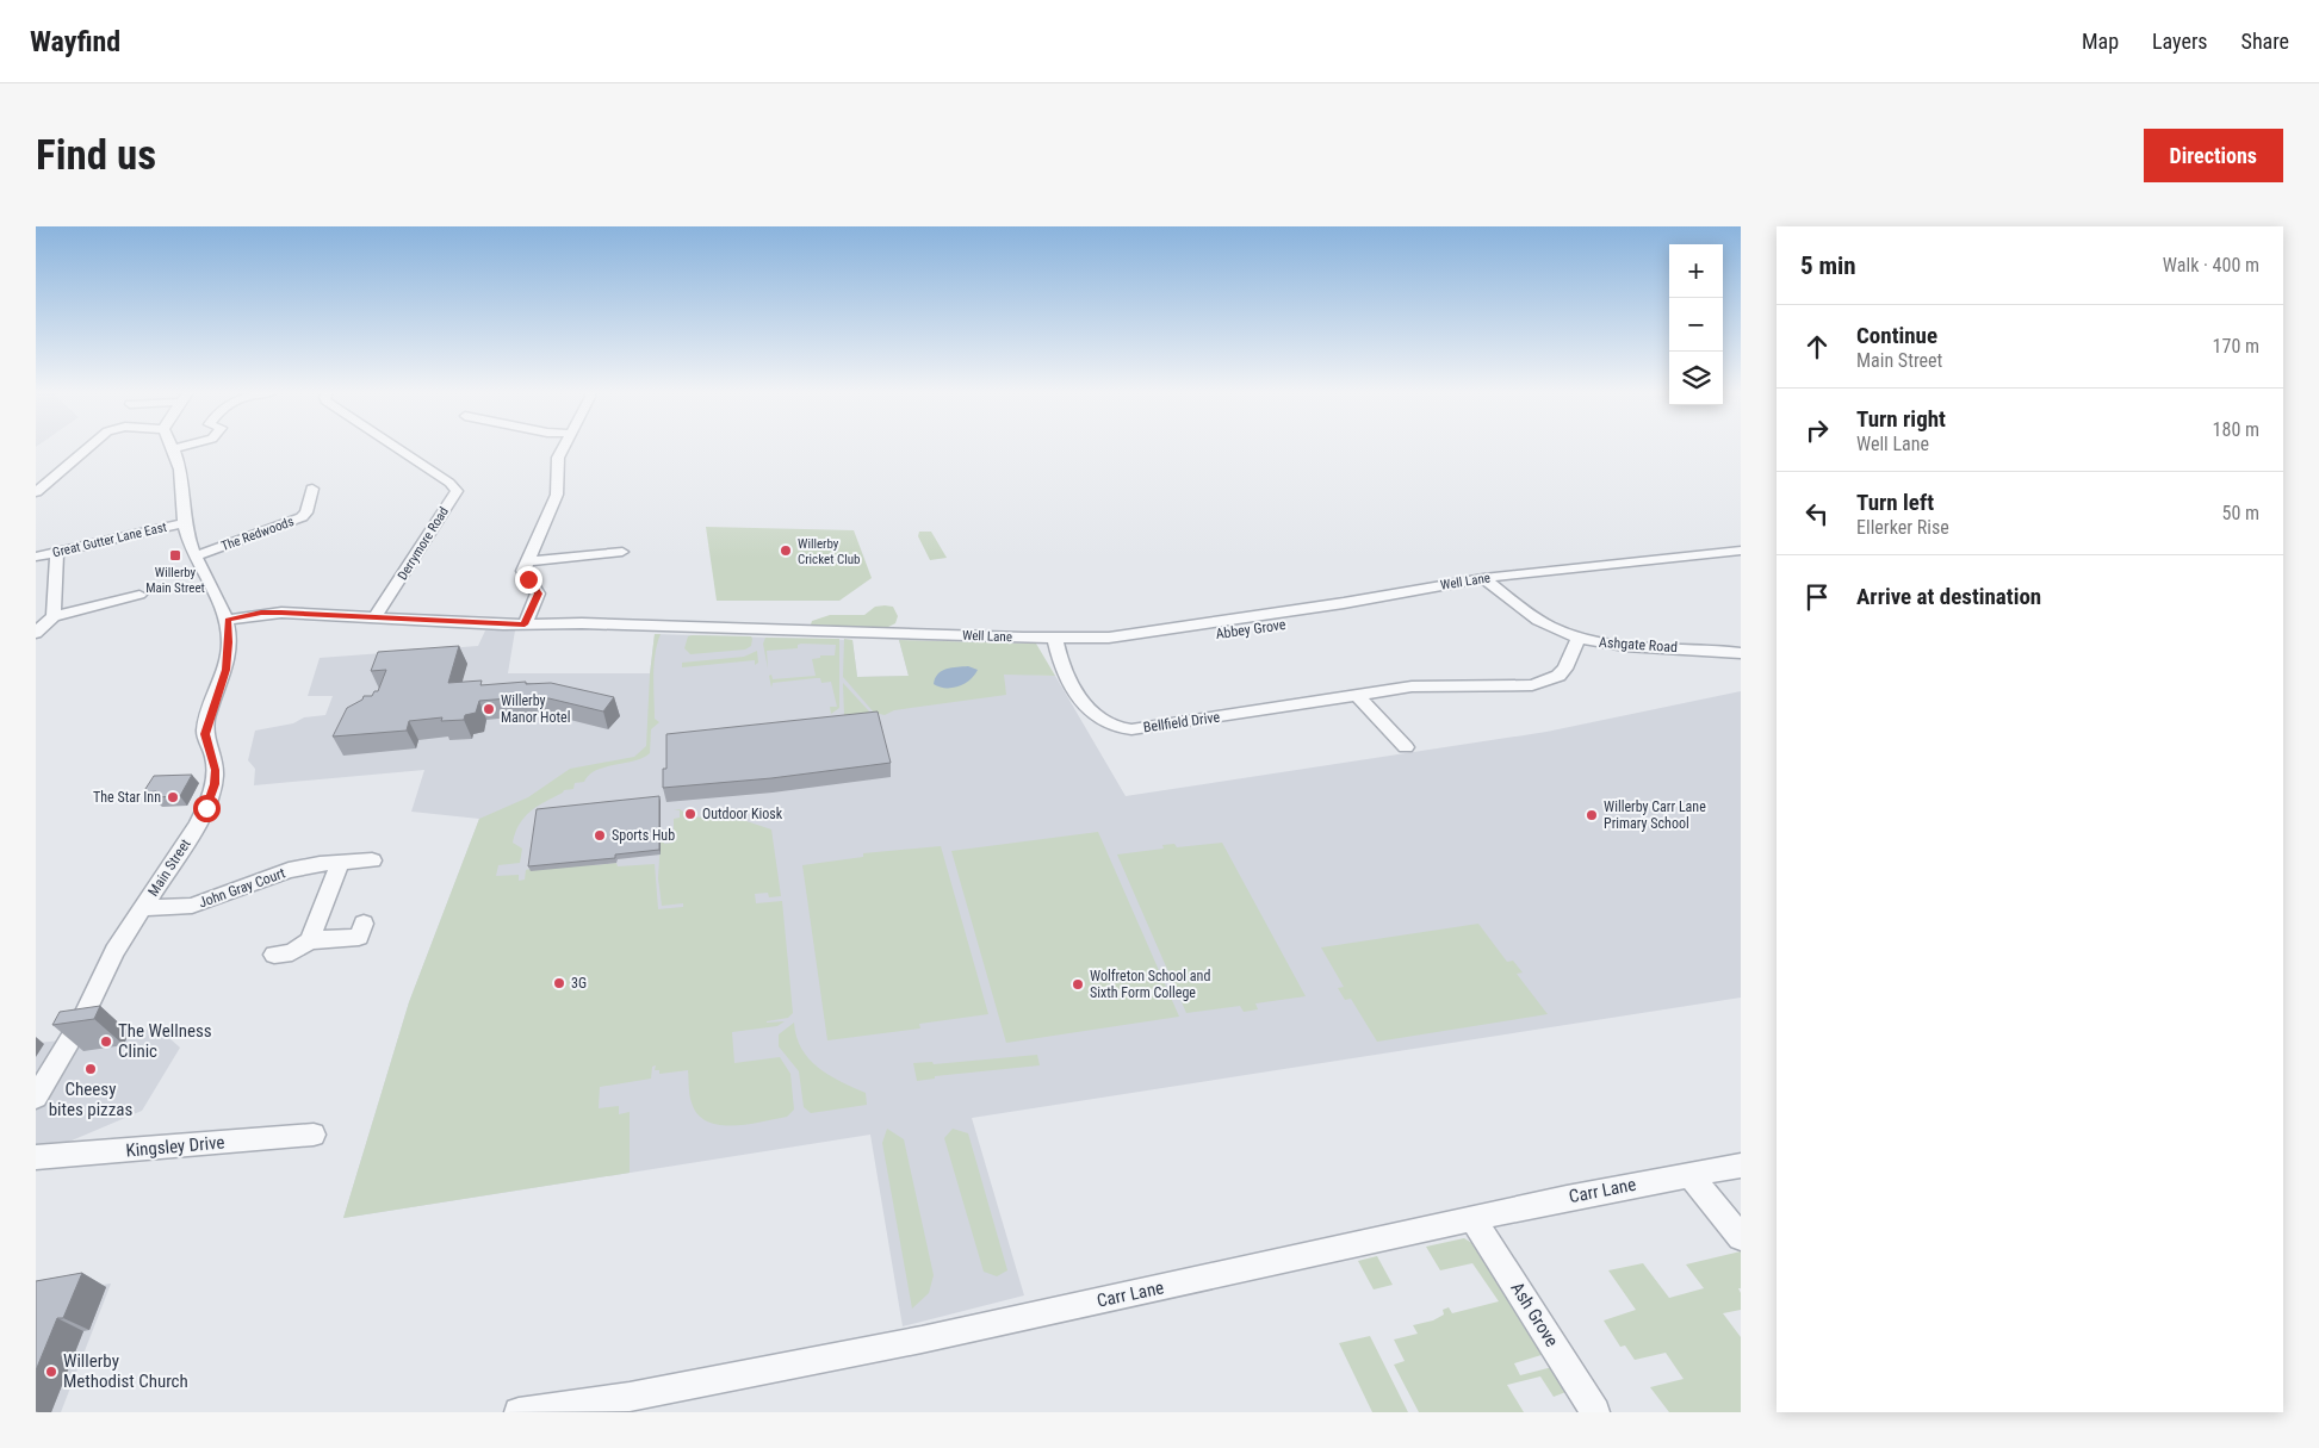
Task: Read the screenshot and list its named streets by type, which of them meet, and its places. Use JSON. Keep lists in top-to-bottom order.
{
  "streets": {
    "street": [
      "The Redwoods",
      "Great Gutter Lane East",
      "Derrymore Road",
      "Well Lane",
      "Abbey Grove",
      "Ashgate Road",
      "Bellfield Drive",
      "Main Street",
      "John Gray Court",
      "Kingsley Drive",
      "Carr Lane",
      "Ash Grove"
    ]
  },
  "crossings": [
    ["The Redwoods", "Main Street"],
    ["Great Gutter Lane East", "Main Street"],
    ["Derrymore Road", "Well Lane"],
    ["Well Lane", "Abbey Grove"],
    ["Well Lane", "Ashgate Road"],
    ["Well Lane", "Bellfield Drive"],
    ["Well Lane", "Main Street"],
    ["Ashgate Road", "Bellfield Drive"],
    ["Main Street", "John Gray Court"],
    ["Carr Lane", "Ash Grove"]
  ],
  "places": {
    "other": [
      "Willerby Cricket Club",
      "Willerby Manor Hotel",
      "The Star Inn",
      "Outdoor Kiosk",
      "Willerby Carr Lane Primary School",
      "Sports Hub",
      "3G",
      "Wolfreton School and Sixth Form College",
      "The Wellness Clinic",
      "Cheesy bites pizzas",
      "Willerby Methodist Church"
    ],
    "transit": ["Willerby Main Street"]
  },
  "page": {
    "header": "Wayfind",
    "nav": ["Map", "Layers", "Share"],
    "buttons": "Directions",
    "title": "Find us",
    "heading": ["5 min", "Walk · 400 m"],
    "map_buttons": ["+", "−"],
    "list": [
      ["Continue", "Main Street", "170 m"],
      ["Turn right", "Well Lane", "180 m"],
      ["Turn left", "Ellerker Rise", "50 m"],
      "Arrive at destination"
    ]
  }
}
